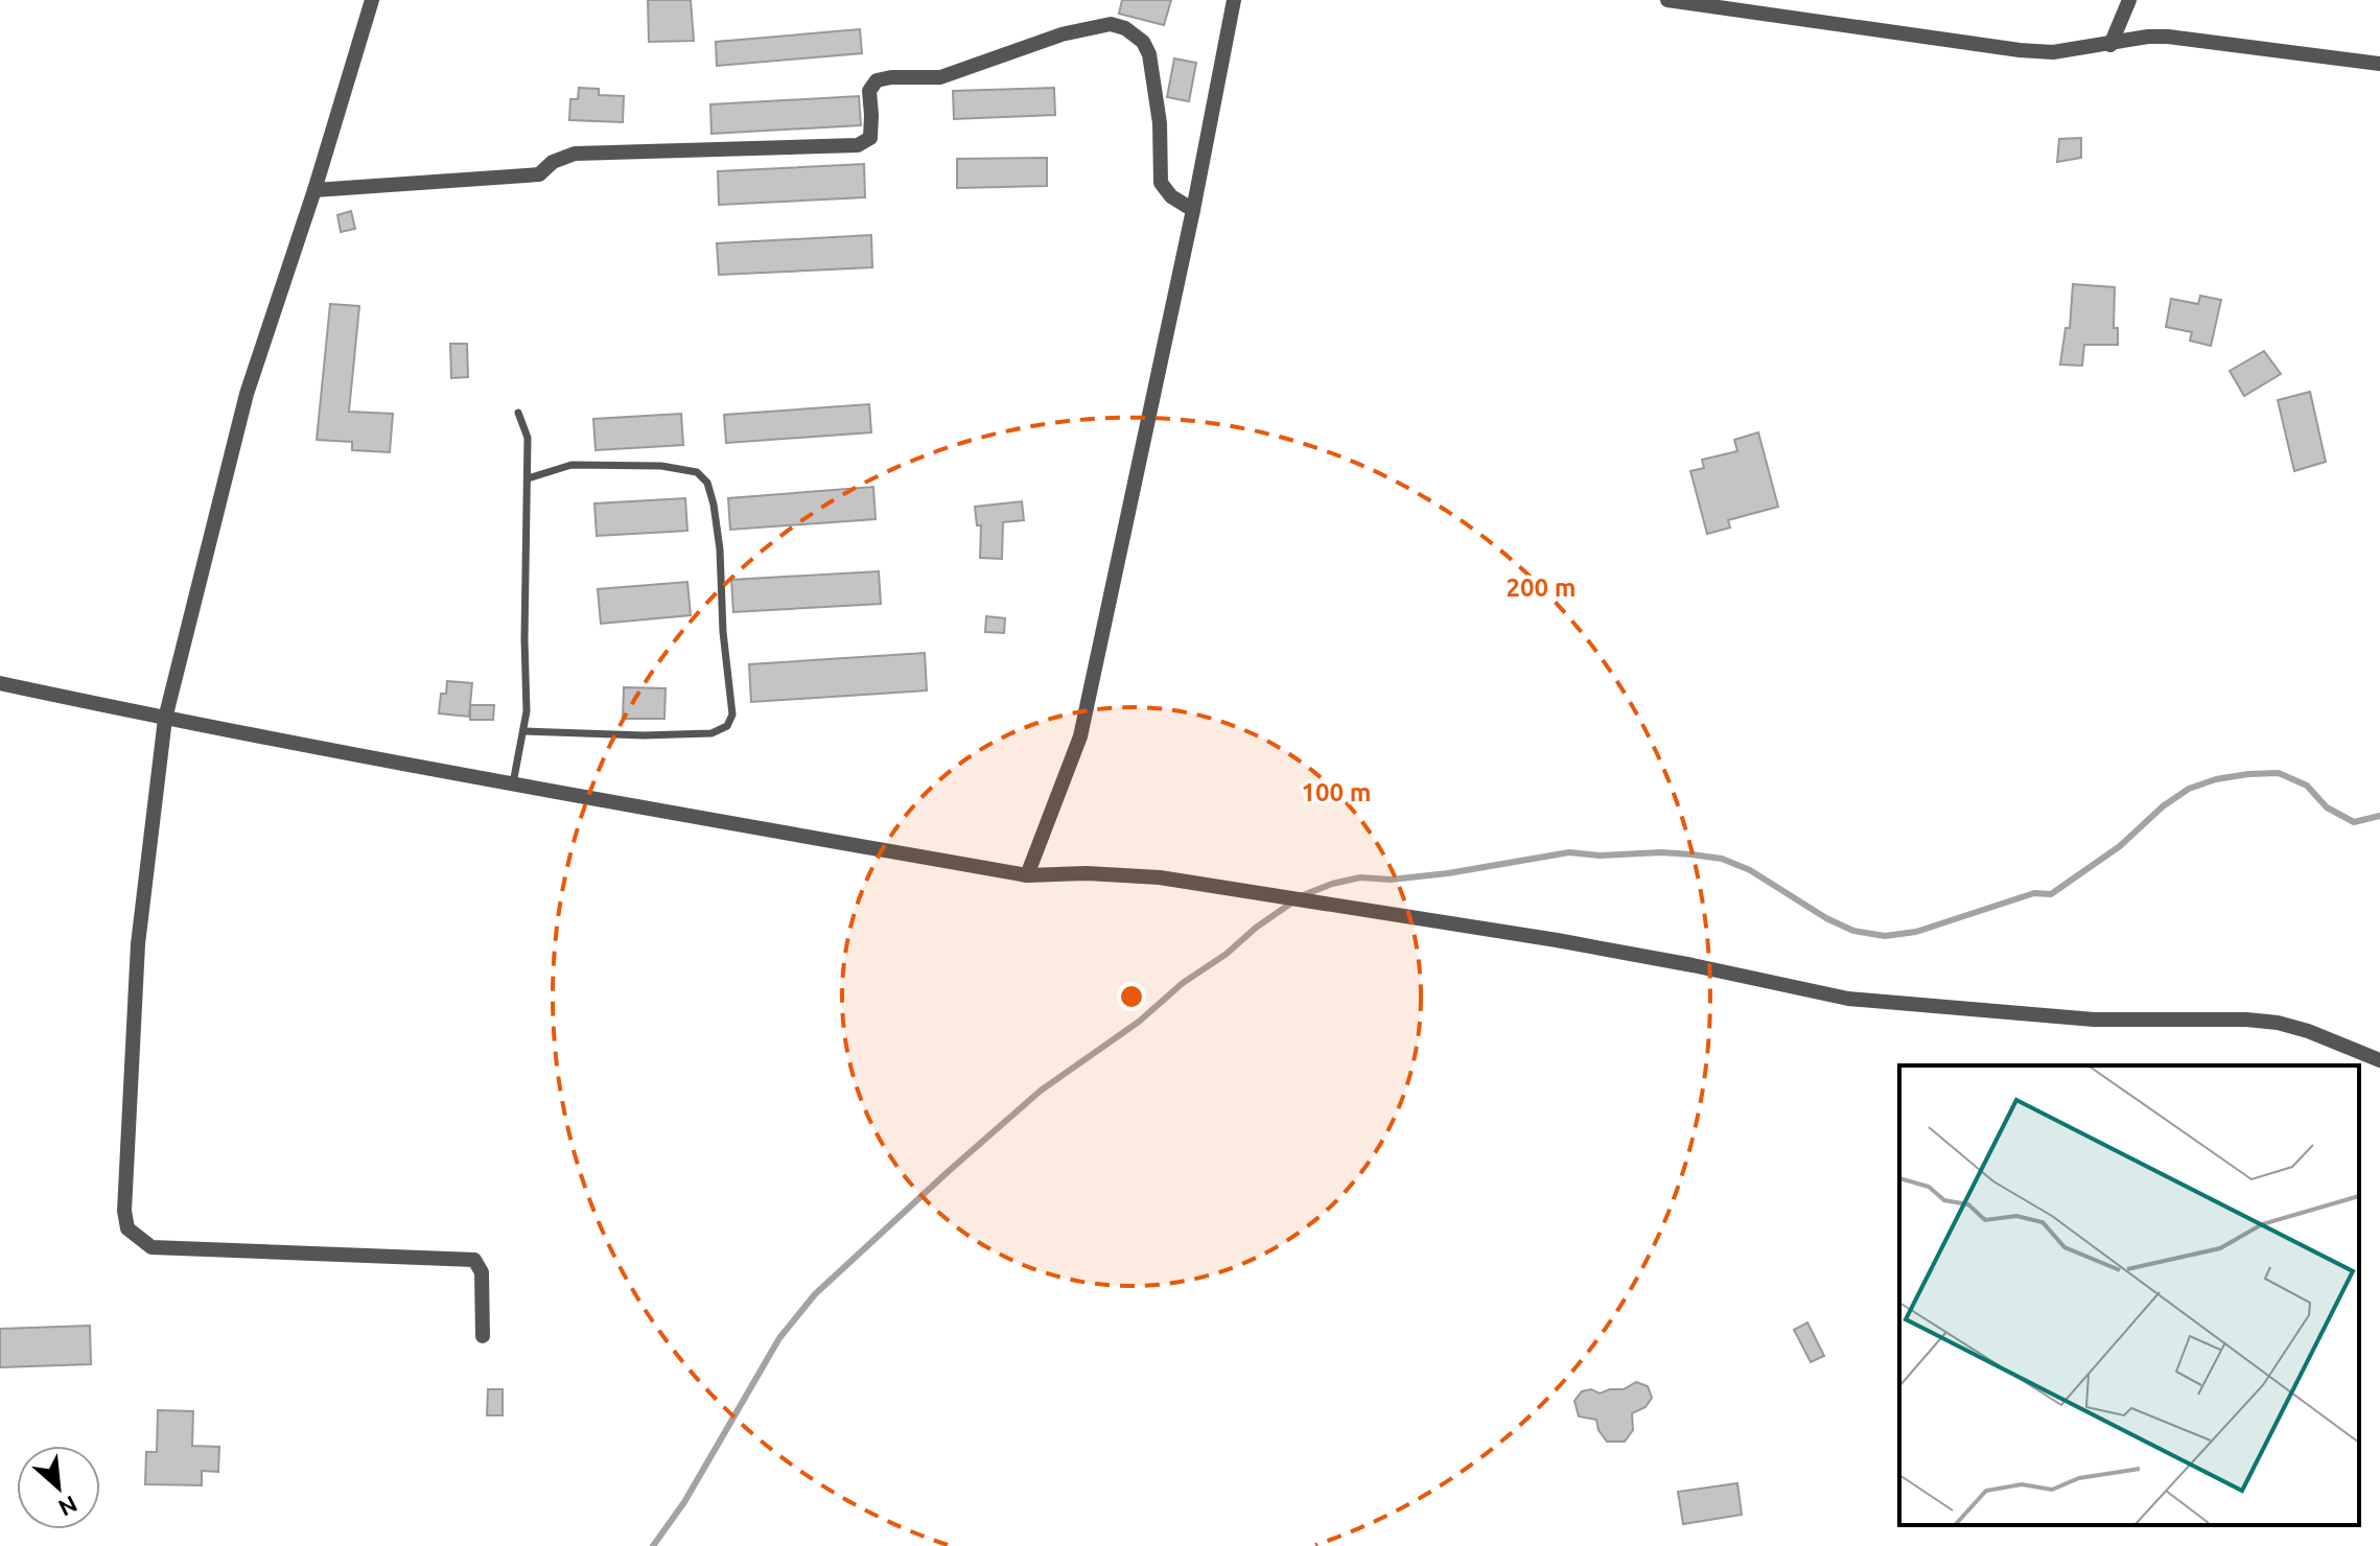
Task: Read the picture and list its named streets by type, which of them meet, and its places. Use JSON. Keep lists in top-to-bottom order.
{
  "north": "bottom right",
  "rings": ["200 m", "100 m"]
}
